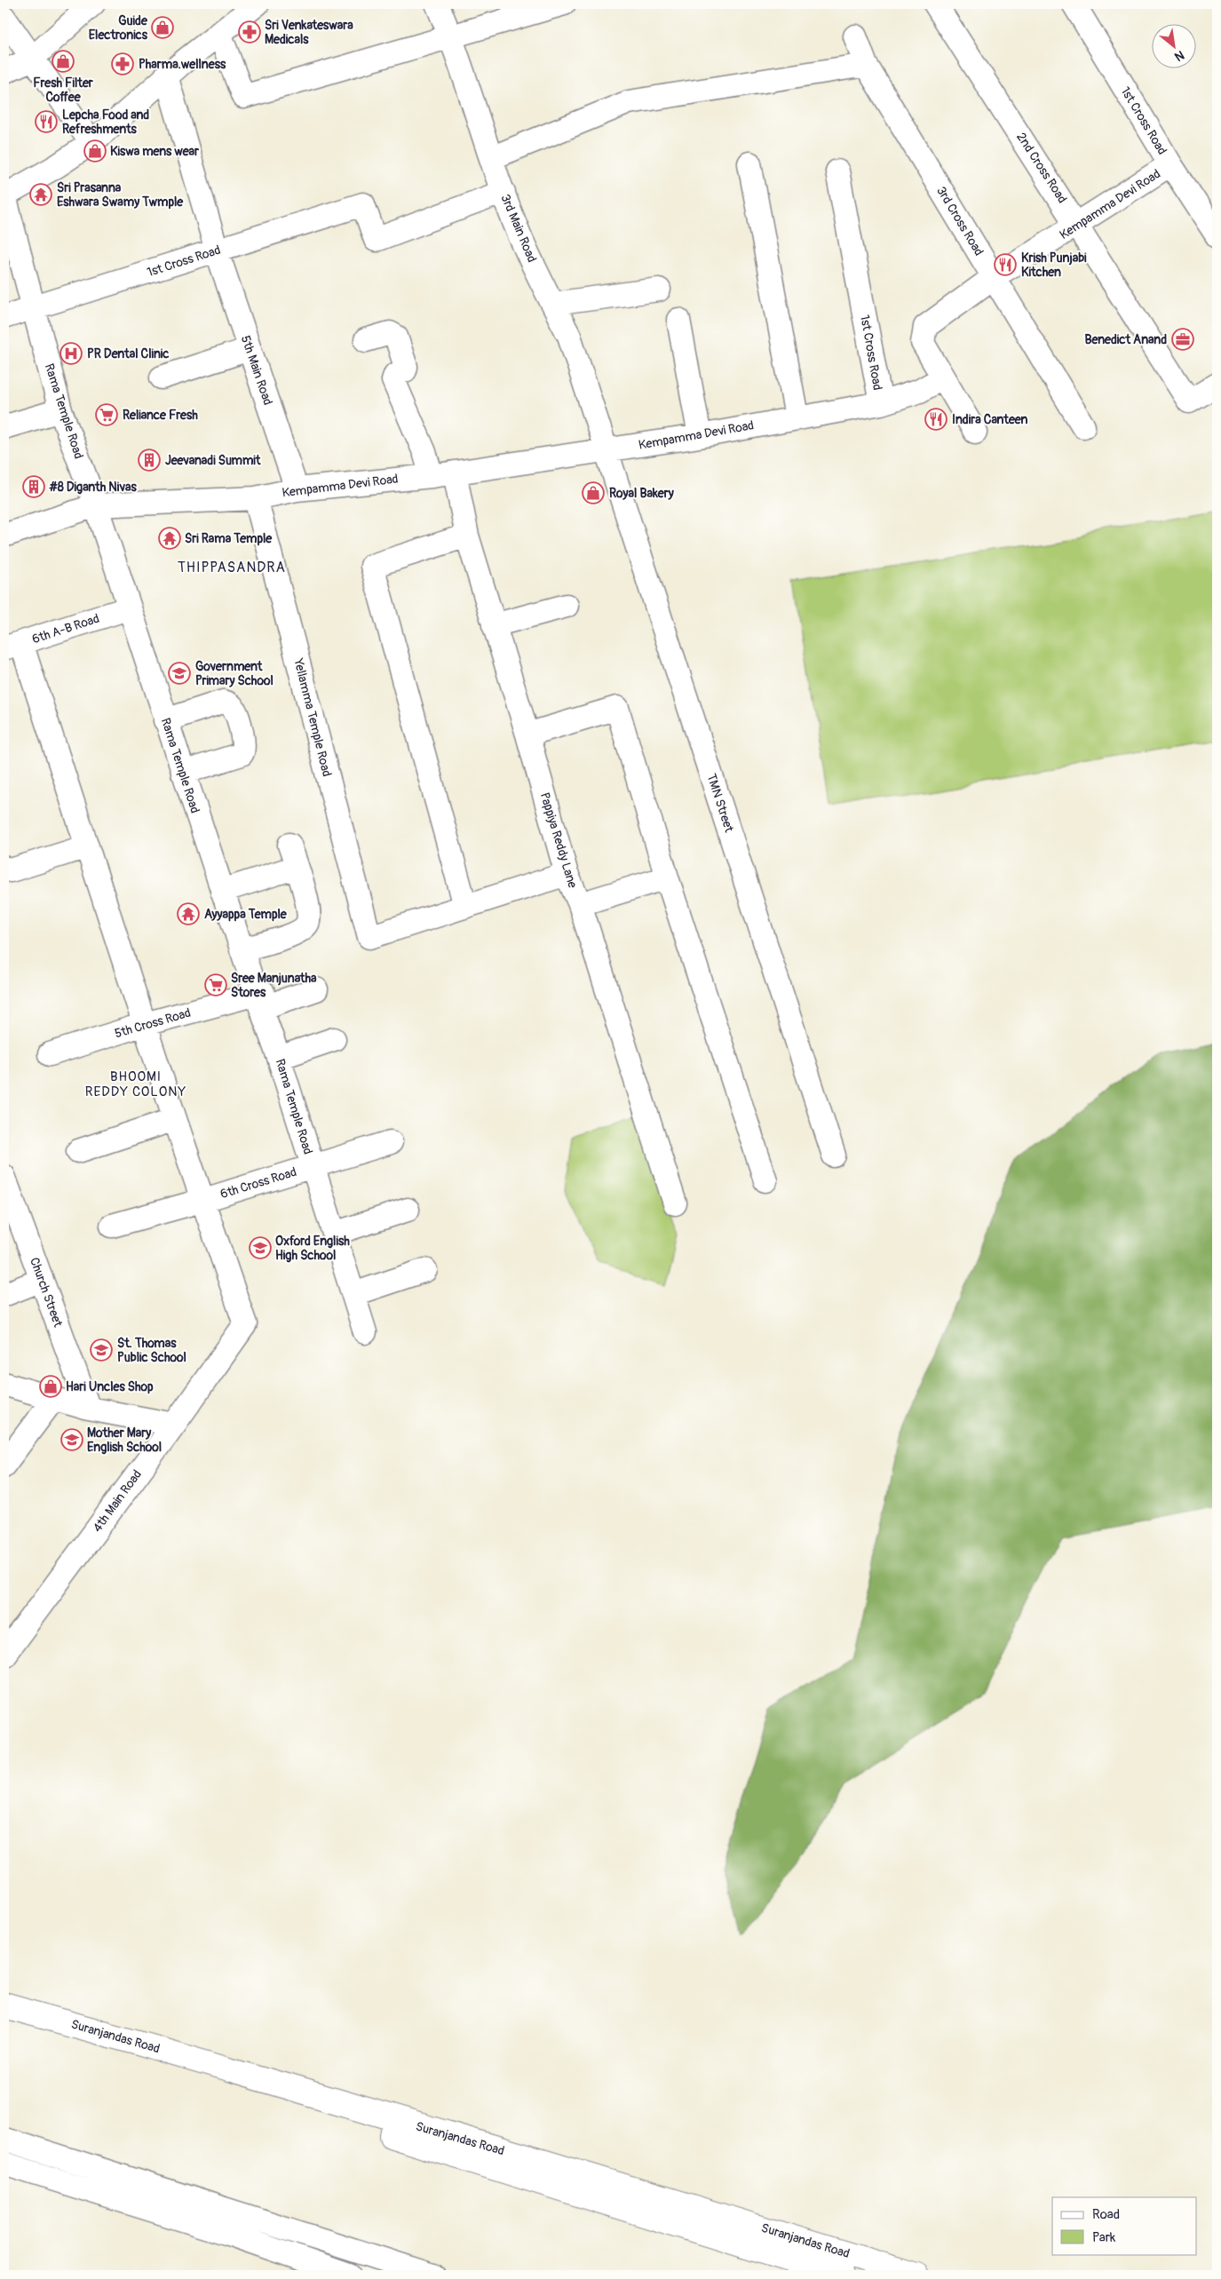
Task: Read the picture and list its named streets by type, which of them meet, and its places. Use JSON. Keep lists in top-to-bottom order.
{
  "streets": {
    "main road": ["Suranjandas Road"],
    "street": [
      "1st Cross Road",
      "2nd Cross Road",
      "Kempamma Devi Road",
      "3rd Cross Road",
      "3rd Main Road",
      "5th Main Road",
      "Rama Temple Road",
      "6th A-B Road",
      "Yellamma Temple Road",
      "TMN Street",
      "Pappiya Reddy Lane",
      "5th Cross Road",
      "6th Cross Road",
      "Church Street",
      "4th Main Road"
    ]
  },
  "crossings": [
    ["1st Cross Road", "Kempamma Devi Road"],
    ["1st Cross Road", "3rd Main Road"],
    ["1st Cross Road", "5th Main Road"],
    ["1st Cross Road", "Rama Temple Road"],
    ["2nd Cross Road", "Kempamma Devi Road"],
    ["Kempamma Devi Road", "3rd Cross Road"],
    ["Kempamma Devi Road", "3rd Main Road"],
    ["Kempamma Devi Road", "5th Main Road"],
    ["Kempamma Devi Road", "Rama Temple Road"],
    ["Kempamma Devi Road", "Yellamma Temple Road"],
    ["Kempamma Devi Road", "TMN Street"],
    ["Kempamma Devi Road", "Pappiya Reddy Lane"],
    ["3rd Main Road", "TMN Street"],
    ["Rama Temple Road", "6th A-B Road"],
    ["Rama Temple Road", "5th Cross Road"],
    ["Rama Temple Road", "6th Cross Road"],
    ["6th Cross Road", "4th Main Road"]
  ],
  "districts": ["THIPPASANDRA", "BHOOMI REDDY COLONY"],
  "places": {
    "shop": [
      "Guide Electronics",
      "Fresh Filter Coffee",
      "Kiswa mens wear",
      "Royal Bakery",
      "Hari Uncles Shop"
    ],
    "pharmacy": ["Sri Venkateswara Medicals", "Pharma.wellness"],
    "restaurant": ["Lepcha Food and Refreshments", "Krish Punjabi Kitchen", "Indira Canteen"],
    "temple": ["Sri Prasanna Eshwara Swamy Twmple", "Sri Rama Temple", "Ayyappa Temple"],
    "office": ["Benedict Anand"],
    "hospital": ["PR Dental Clinic"],
    "supermarket": ["Reliance Fresh", "Sree Manjunatha Stores"],
    "building": ["Jeevanadi Summit", "#8 Diganth Nivas"],
    "school or university": [
      "Government Primary School",
      "Oxford English High School",
      "St. Thomas Public School",
      "Mother Mary English School"
    ]
  },
  "legend": ["Road", "Park"],
  "north": "bottom right"
}
